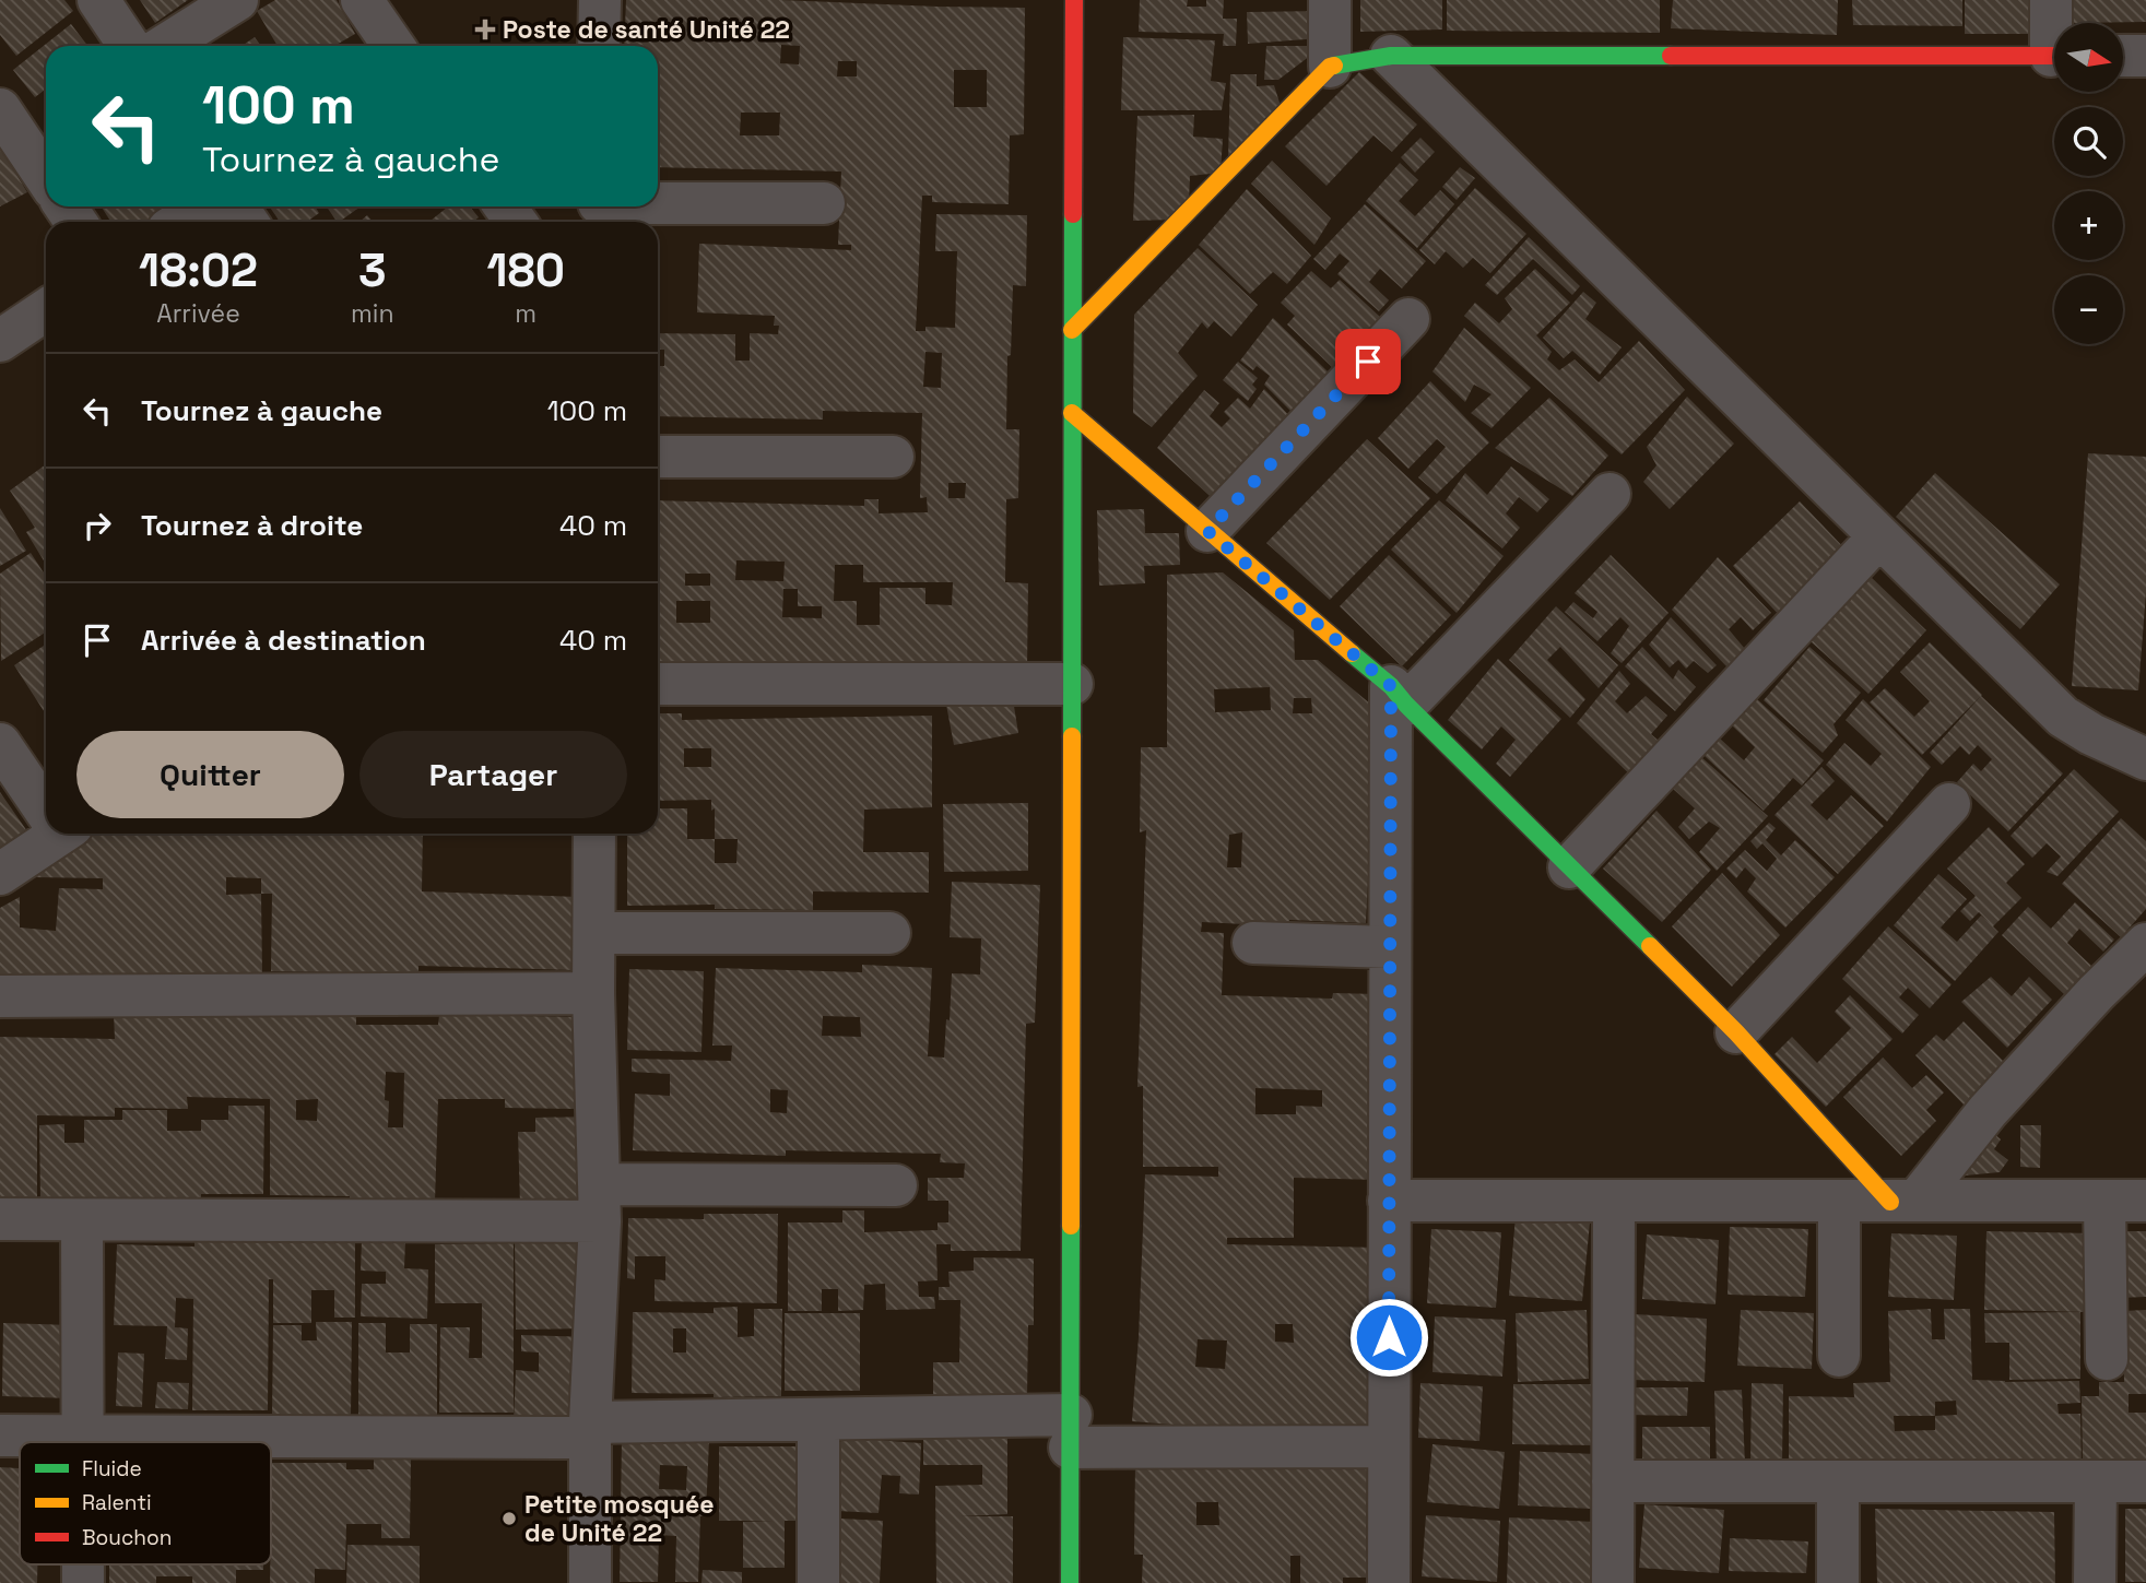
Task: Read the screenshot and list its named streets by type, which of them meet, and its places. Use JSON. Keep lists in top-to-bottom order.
{
  "places": {
    "health": ["Poste de santé Unité 22"],
    "other": ["Petite mosquée de Unité 22"]
  },
  "legend": ["Fluide", "Ralenti", "Bouchon"],
  "north": "right",
  "page": {
    "map_buttons": ["+", "−"],
    "turn": ["100 m", "Tournez à gauche"],
    "eta": [
      "18:02",
      "Arrivée",
      "3",
      "min",
      "180",
      "m"
    ],
    "list": [
      {
        "name": "Tournez à gauche",
        "value": "100 m"
      },
      {
        "name": "Tournez à droite",
        "value": "40 m"
      },
      {
        "name": "Arrivée à destination",
        "value": "40 m"
      }
    ],
    "buttons": ["Quitter", "Partager"]
  }
}
